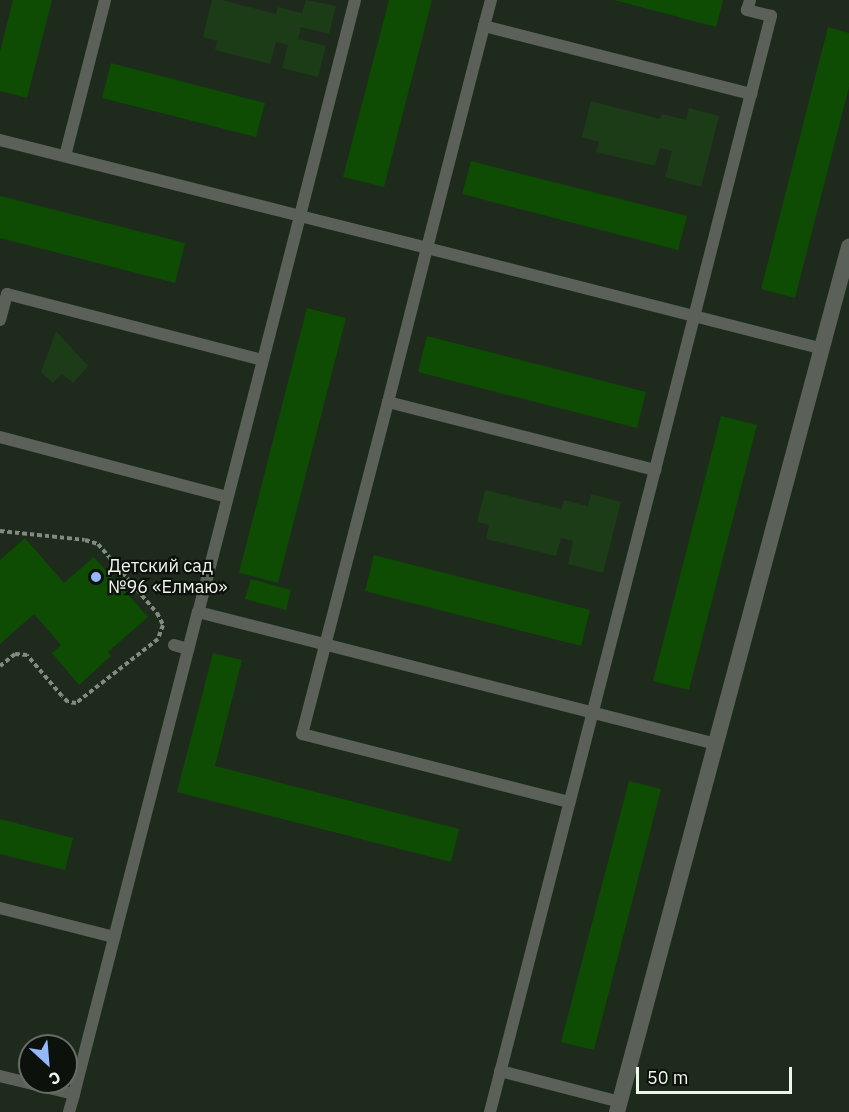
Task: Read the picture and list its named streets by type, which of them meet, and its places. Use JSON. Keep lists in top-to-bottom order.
{
  "places": ["Детский сад №96 «Елмаю»"],
  "scale_bar": "50 m",
  "north": "bottom right"
}
